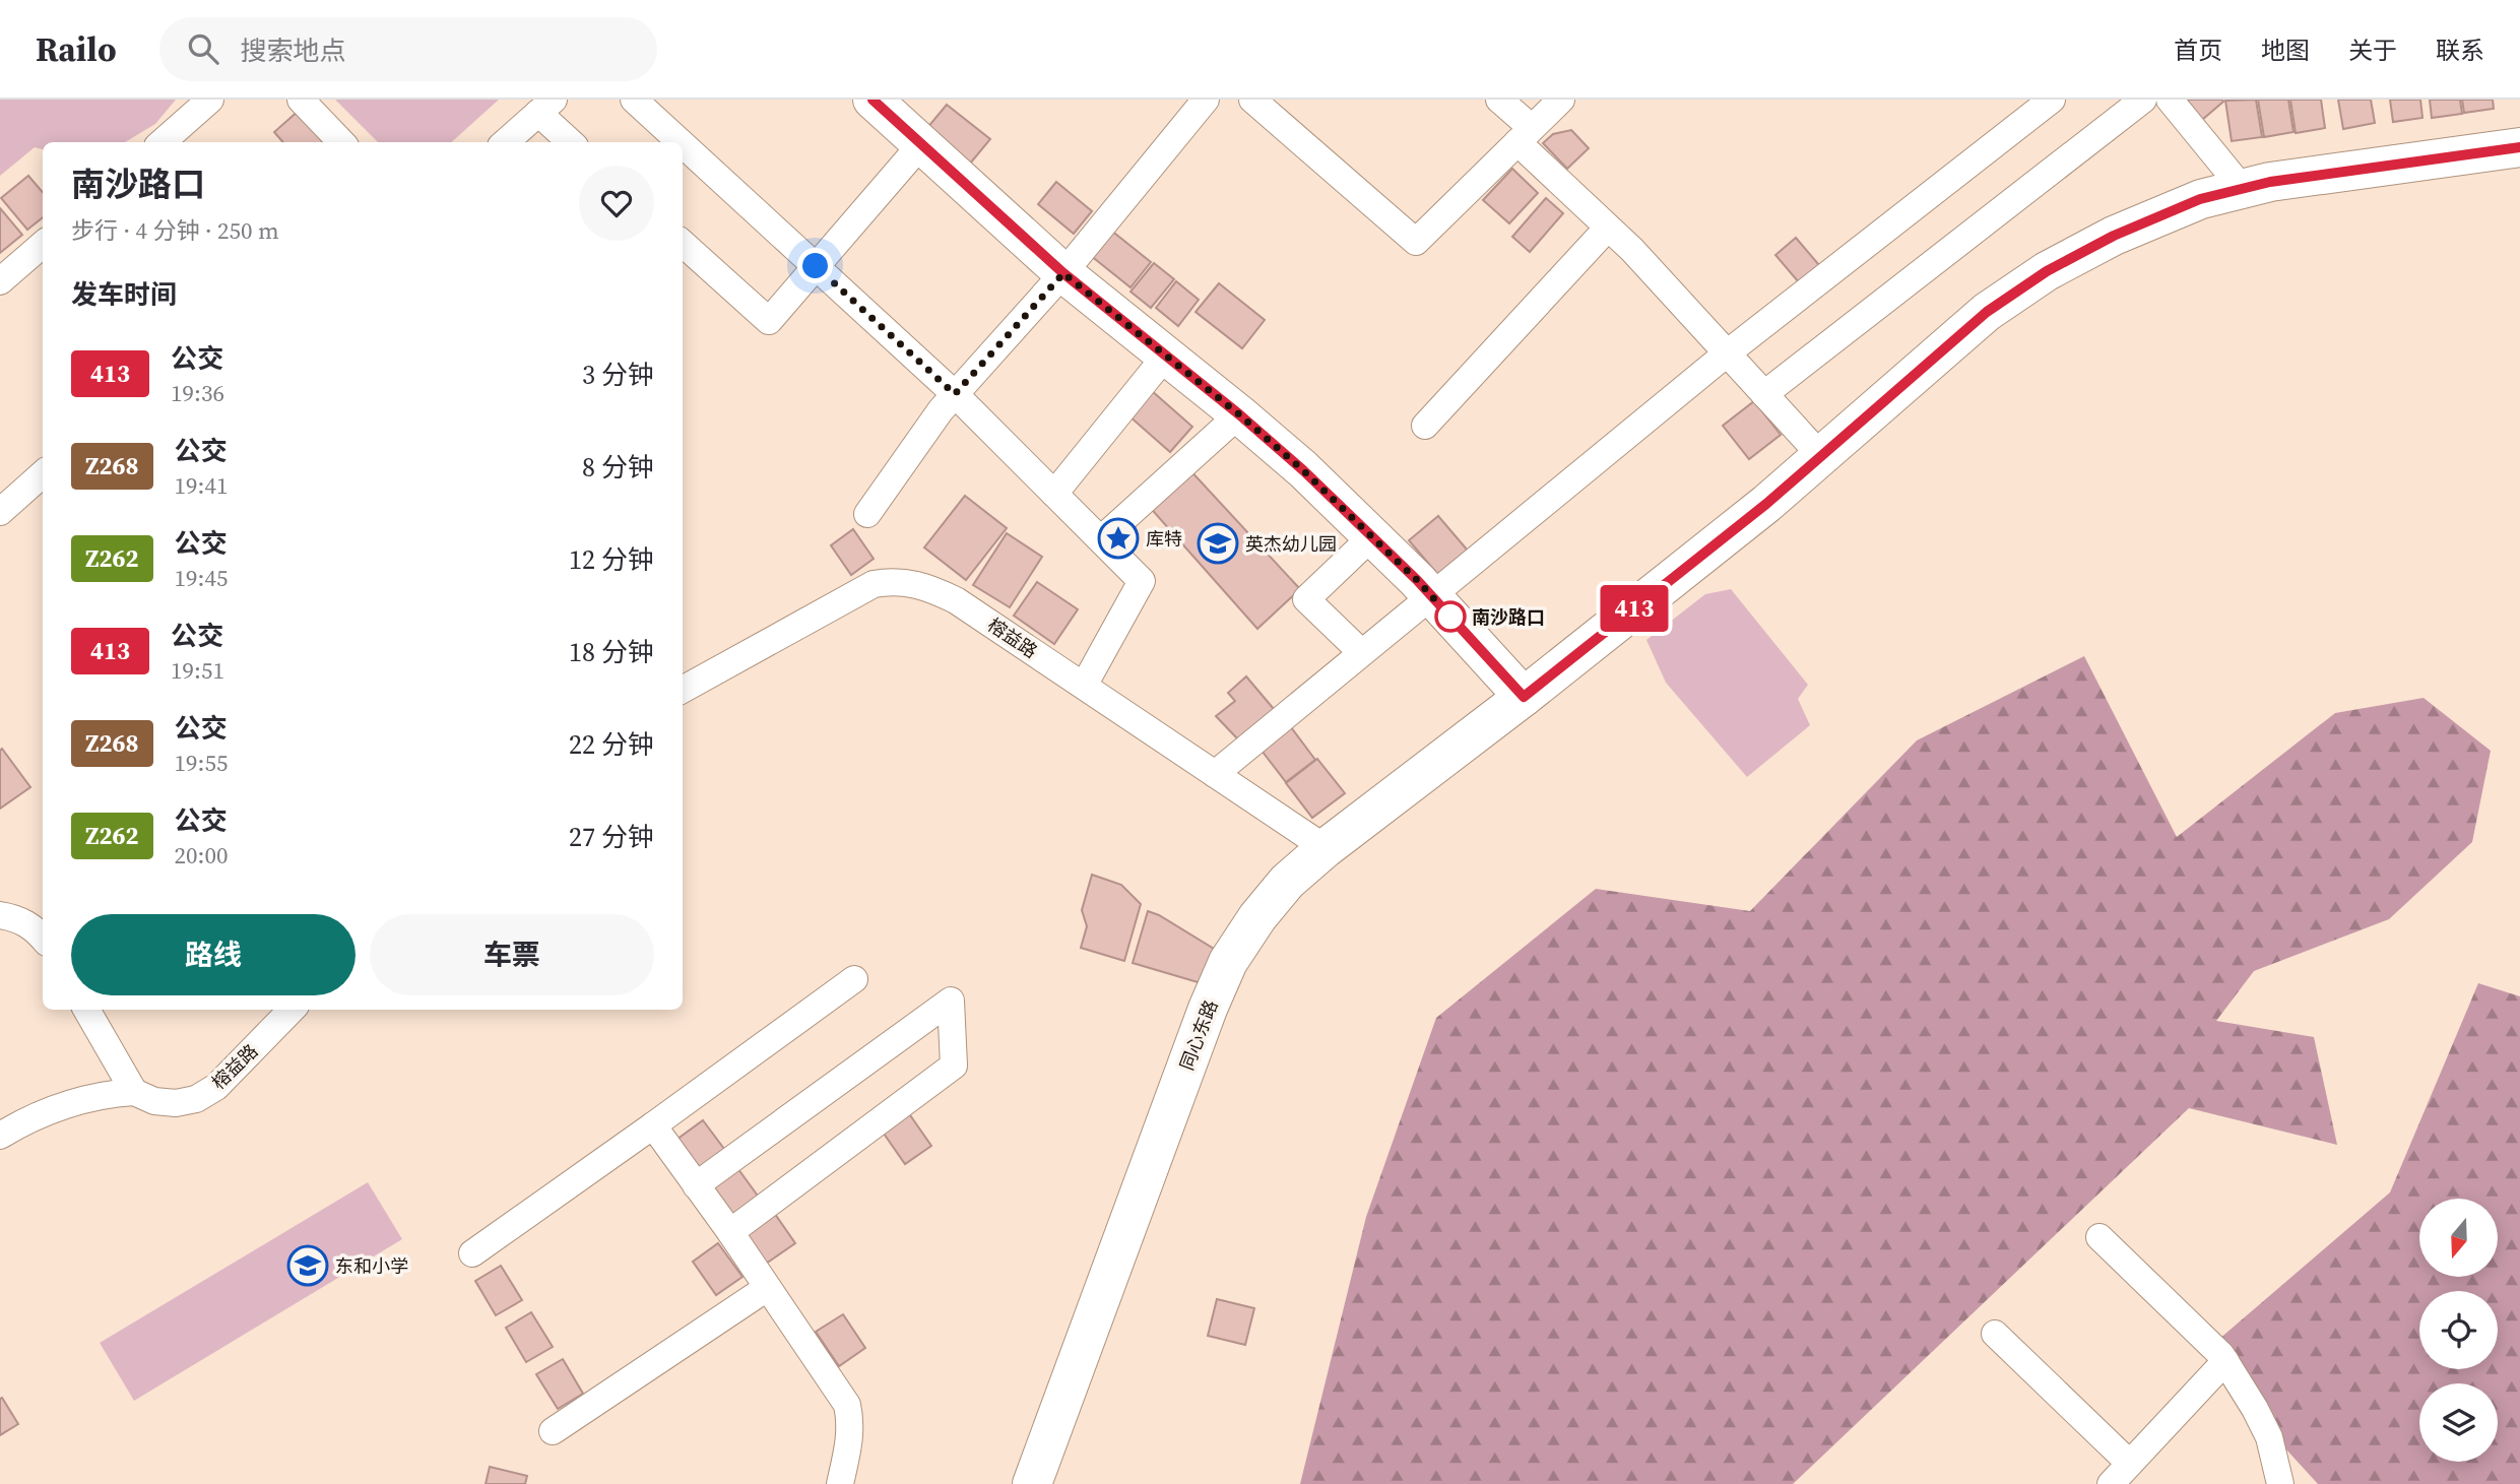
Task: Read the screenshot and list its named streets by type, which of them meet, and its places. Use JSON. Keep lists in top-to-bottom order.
{
  "streets": {
    "street": ["榕益路", "同心东路"]
  },
  "crossings": [
    ["榕益路", "同心东路"]
  ],
  "places": {
    "place": ["库特"],
    "school or university": ["英杰幼儿园", "东和小学"],
    "other": ["南沙路口"]
  },
  "lines": ["bus line 413"],
  "north": "bottom",
  "page": {
    "header": "Railo",
    "search": "搜索地点",
    "nav": [
      "首页",
      "地图",
      "关于",
      "联系"
    ],
    "on_map": "413",
    "heading": [
      ["南沙路口", "步行 · 4 分钟 · 250 m"],
      "发车时间"
    ],
    "list": [
      {
        "mark": "413",
        "name": "公交",
        "note": "19:36",
        "value": "3 分钟"
      },
      {
        "mark": "Z268",
        "name": "公交",
        "note": "19:41",
        "value": "8 分钟"
      },
      {
        "mark": "Z262",
        "name": "公交",
        "note": "19:45",
        "value": "12 分钟"
      },
      {
        "mark": "413",
        "name": "公交",
        "note": "19:51",
        "value": "18 分钟"
      },
      {
        "mark": "Z268",
        "name": "公交",
        "note": "19:55",
        "value": "22 分钟"
      },
      {
        "mark": "Z262",
        "name": "公交",
        "note": "20:00",
        "value": "27 分钟"
      }
    ],
    "buttons": ["路线", "车票"]
  }
}
